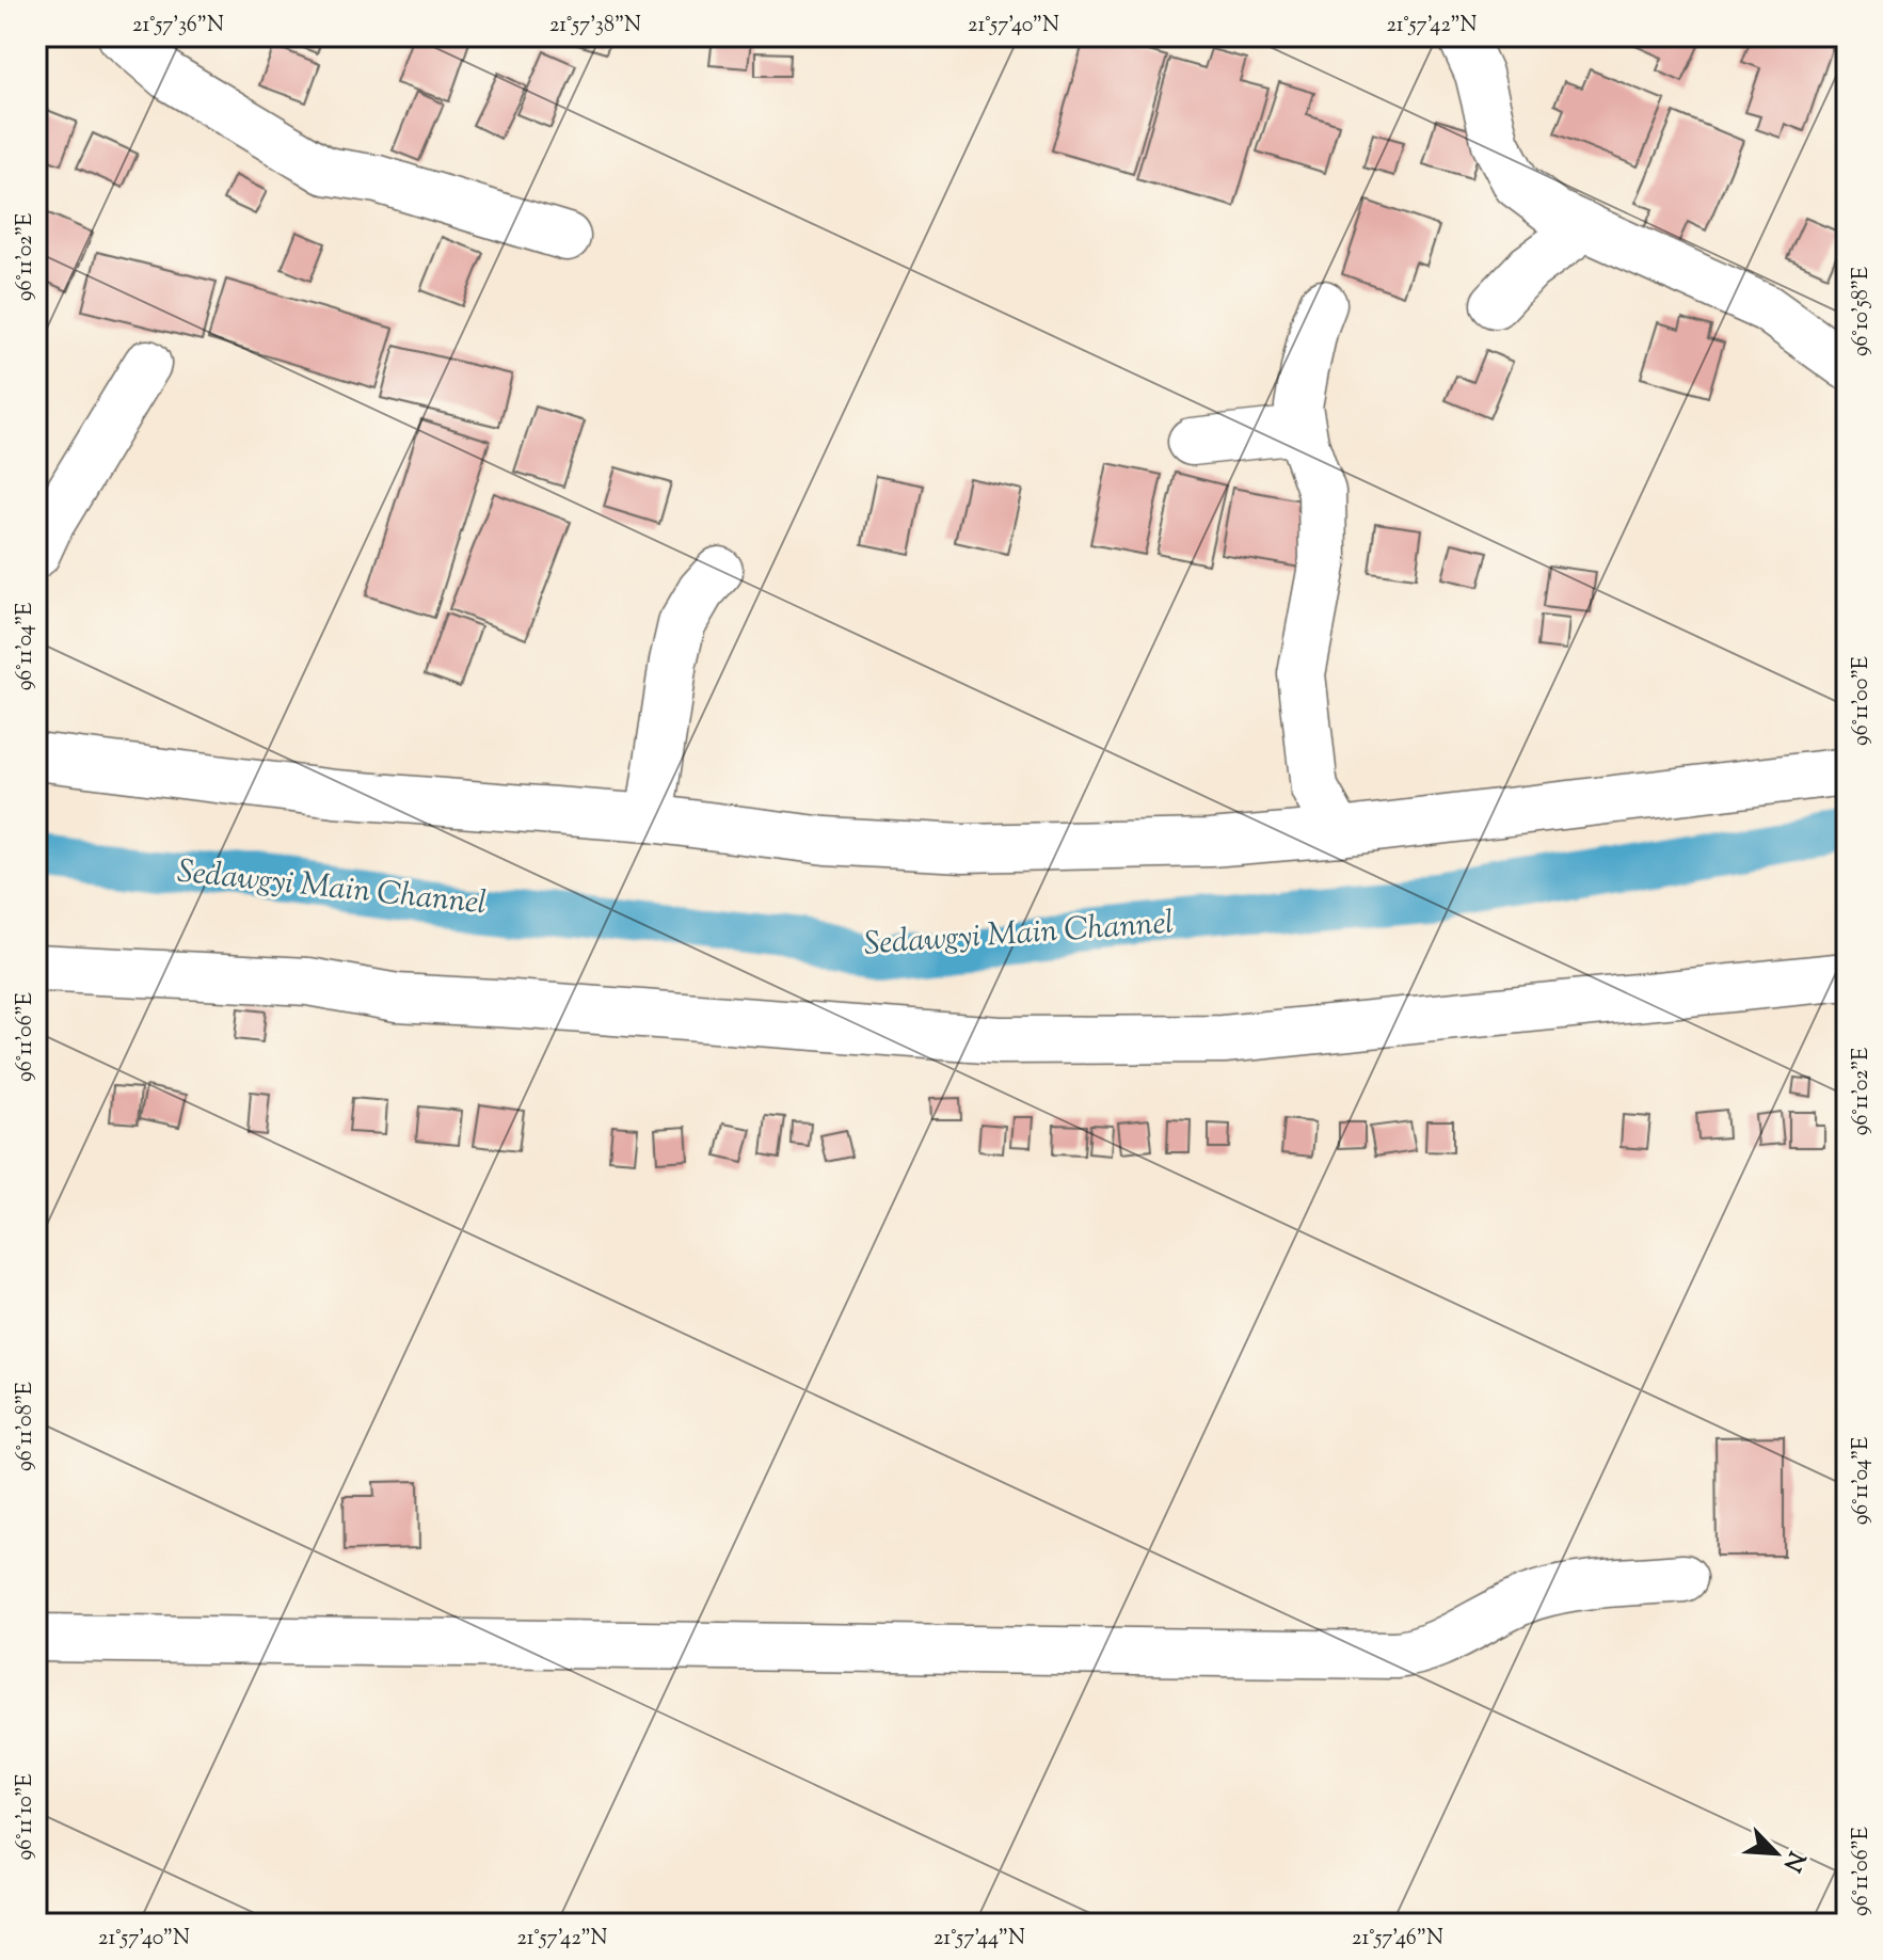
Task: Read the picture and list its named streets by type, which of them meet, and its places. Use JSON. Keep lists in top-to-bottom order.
{
  "water": ["Sedawgyi Main Channel"],
  "north": "bottom right",
  "coordinates": [
    "21°57'36\"N",
    "21°57'38\"N",
    "21°57'40\"N",
    "21°57'42\"N",
    "96°11'02\"E",
    "96°10'58\"E",
    "96°11'04\"E",
    "96°11'00\"E",
    "96°11'06\"E",
    "96°11'08\"E",
    "96°11'10\"E",
    "21°57'44\"N",
    "21°57'46\"N"
  ]
}
